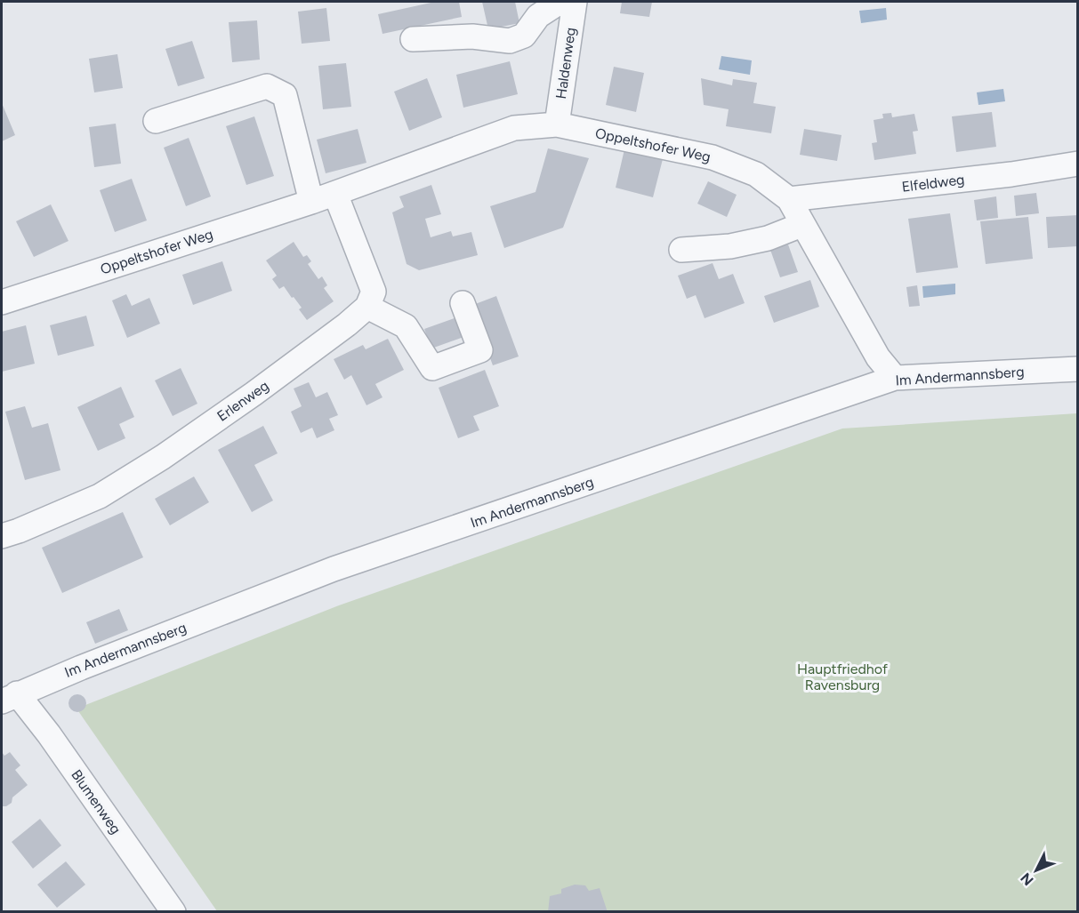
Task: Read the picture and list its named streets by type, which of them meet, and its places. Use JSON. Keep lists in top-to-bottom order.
{
  "streets": {
    "street": [
      "Haldenweg",
      "Oppeltshofer Weg",
      "Elfeldweg",
      "Im Andermannsberg",
      "Erlenweg",
      "Blumenweg"
    ]
  },
  "crossings": [
    ["Haldenweg", "Oppeltshofer Weg"],
    ["Oppeltshofer Weg", "Elfeldweg"],
    ["Oppeltshofer Weg", "Im Andermannsberg"],
    ["Im Andermannsberg", "Blumenweg"]
  ],
  "parks": ["Hauptfriedhof Ravensburg"],
  "north": "bottom left"
}
